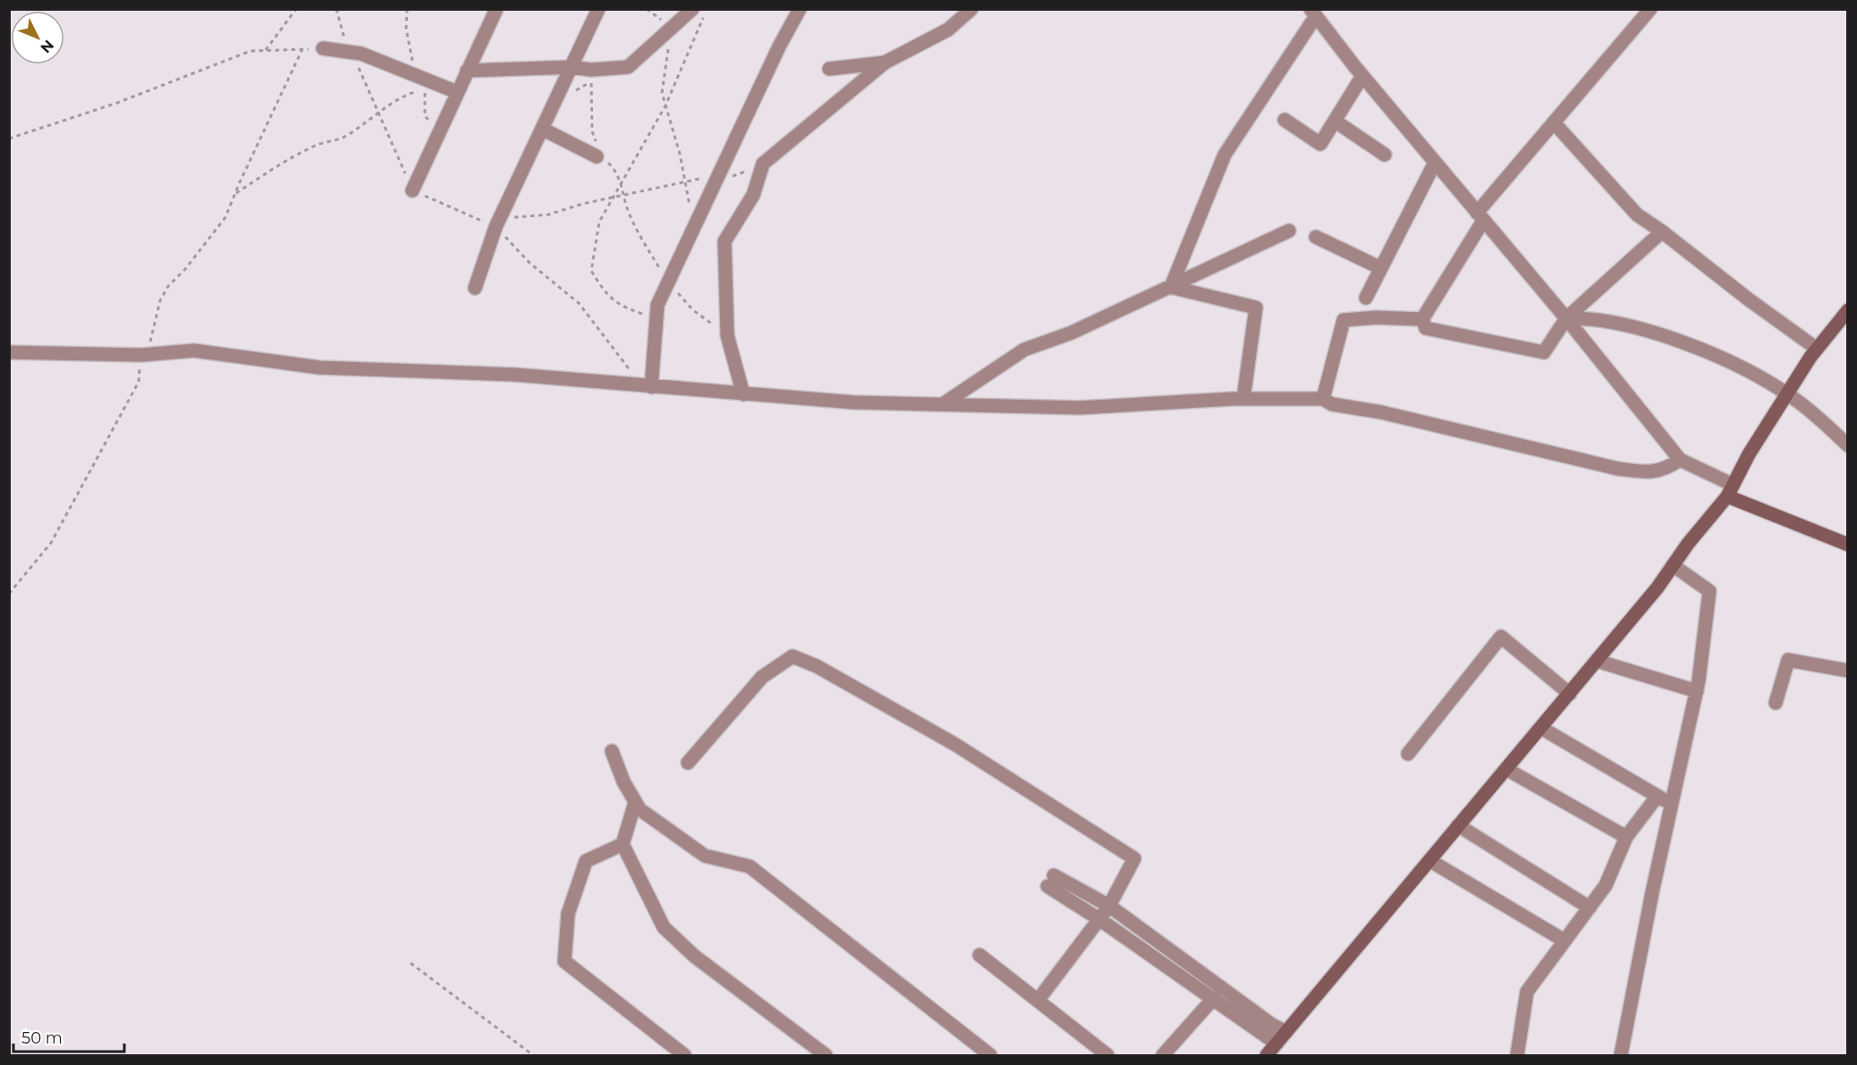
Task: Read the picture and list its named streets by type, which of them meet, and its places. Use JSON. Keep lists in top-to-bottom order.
{
  "scale_bar": "50 m",
  "north": "bottom right"
}
